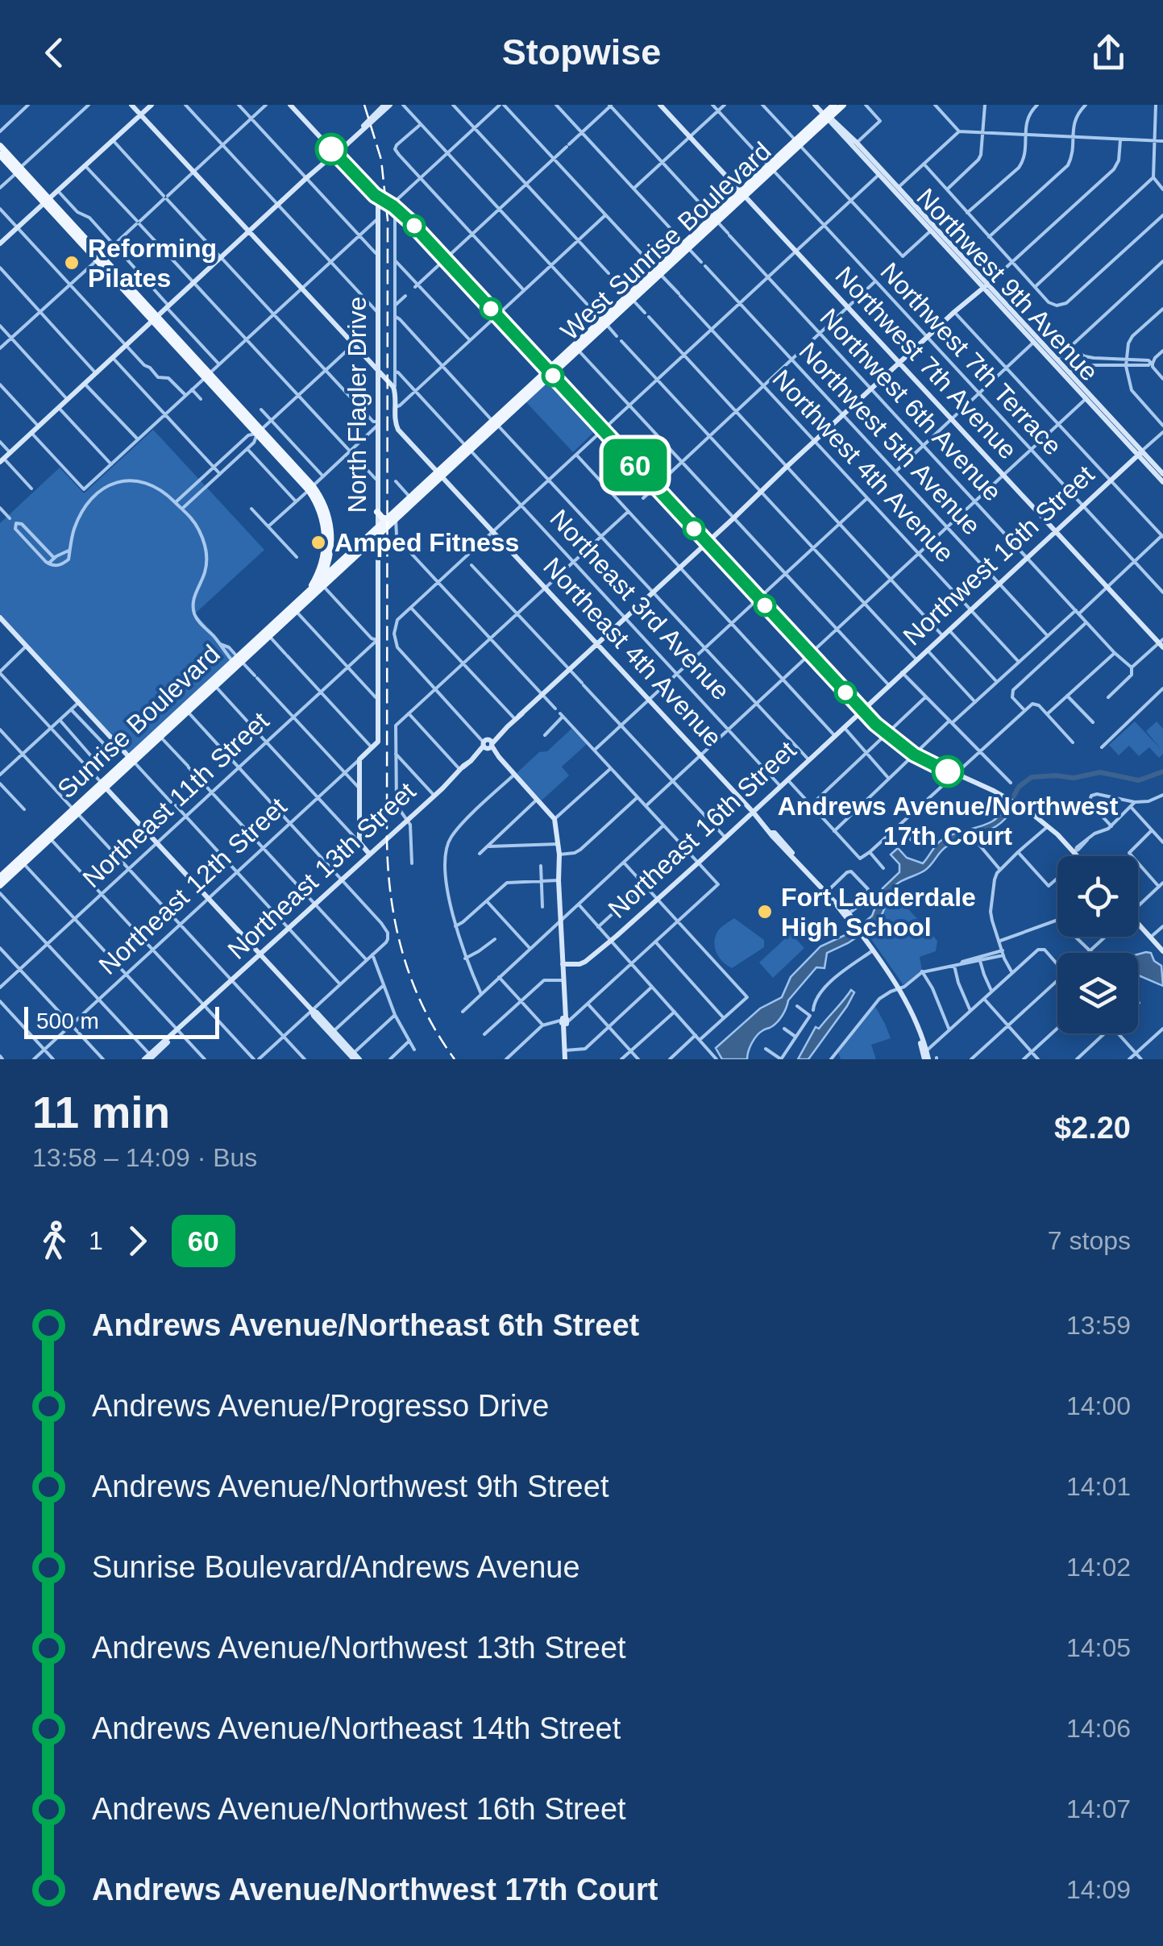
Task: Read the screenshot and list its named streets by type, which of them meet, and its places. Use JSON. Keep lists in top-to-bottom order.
{
  "streets": {
    "main road": ["West Sunrise Boulevard", "Sunrise Boulevard"],
    "street": [
      "Northwest 9th Avenue",
      "Northwest 7th Terrace",
      "Northwest 7th Avenue",
      "North Flagler Drive",
      "Northwest 6th Avenue",
      "Northwest 5th Avenue",
      "Northwest 4th Avenue",
      "Northwest 16th Street",
      "Northeast 3rd Avenue",
      "Northeast 4th Avenue",
      "Northeast 11th Street",
      "Northeast 16th Street",
      "Northeast 13th Street",
      "Northeast 12th Street"
    ]
  },
  "crossings": [
    ["West Sunrise Boulevard", "Northwest 9th Avenue"],
    ["West Sunrise Boulevard", "Northwest 7th Terrace"],
    ["West Sunrise Boulevard", "Northwest 7th Avenue"],
    ["West Sunrise Boulevard", "Northwest 6th Avenue"],
    ["West Sunrise Boulevard", "Northwest 5th Avenue"],
    ["West Sunrise Boulevard", "Northwest 4th Avenue"],
    ["Northwest 9th Avenue", "Northwest 16th Street"],
    ["Northwest 9th Avenue", "Northeast 13th Street"],
    ["Northwest 7th Terrace", "Northwest 16th Street"],
    ["Northwest 7th Terrace", "Northeast 13th Street"],
    ["Northwest 7th Avenue", "Northwest 16th Street"],
    ["Northwest 7th Avenue", "Northeast 13th Street"],
    ["North Flagler Drive", "Northeast 11th Street"],
    ["North Flagler Drive", "Northeast 12th Street"],
    ["Northwest 6th Avenue", "Northwest 16th Street"],
    ["Northwest 6th Avenue", "Northeast 13th Street"],
    ["Northwest 5th Avenue", "Northwest 16th Street"],
    ["Northwest 5th Avenue", "Northeast 13th Street"],
    ["Northwest 4th Avenue", "Northwest 16th Street"],
    ["Northwest 4th Avenue", "Northeast 13th Street"],
    ["Northwest 16th Street", "Northeast 16th Street"],
    ["Northeast 3rd Avenue", "Northeast 16th Street"],
    ["Northeast 3rd Avenue", "Northeast 13th Street"],
    ["Northeast 4th Avenue", "Northeast 16th Street"],
    ["Northeast 4th Avenue", "Northeast 13th Street"]
  ],
  "places": [
    "Reforming Pilates",
    "Amped Fitness",
    "Andrews Avenue/Northwest 17th Court",
    "Fort Lauderdale High School"
  ],
  "lines": ["bus line 60"],
  "scale_bar": "500 m",
  "page": {
    "header": "Stopwise",
    "on_map": "60",
    "scale": "500 m",
    "heading": ["11 min", "13:58 – 14:09 · Bus", "$2.20"],
    "legs": ["1", "60", "7 stops"],
    "list": [
      {
        "name": "Andrews Avenue/Northeast 6th Street",
        "value": "13:59"
      },
      {
        "name": "Andrews Avenue/Progresso Drive",
        "value": "14:00"
      },
      {
        "name": "Andrews Avenue/Northwest 9th Street",
        "value": "14:01"
      },
      {
        "name": "Sunrise Boulevard/Andrews Avenue",
        "value": "14:02"
      },
      {
        "name": "Andrews Avenue/Northwest 13th Street",
        "value": "14:05"
      },
      {
        "name": "Andrews Avenue/Northeast 14th Street",
        "value": "14:06"
      },
      {
        "name": "Andrews Avenue/Northwest 16th Street",
        "value": "14:07"
      },
      {
        "name": "Andrews Avenue/Northwest 17th Court",
        "value": "14:09"
      }
    ]
  }
}
